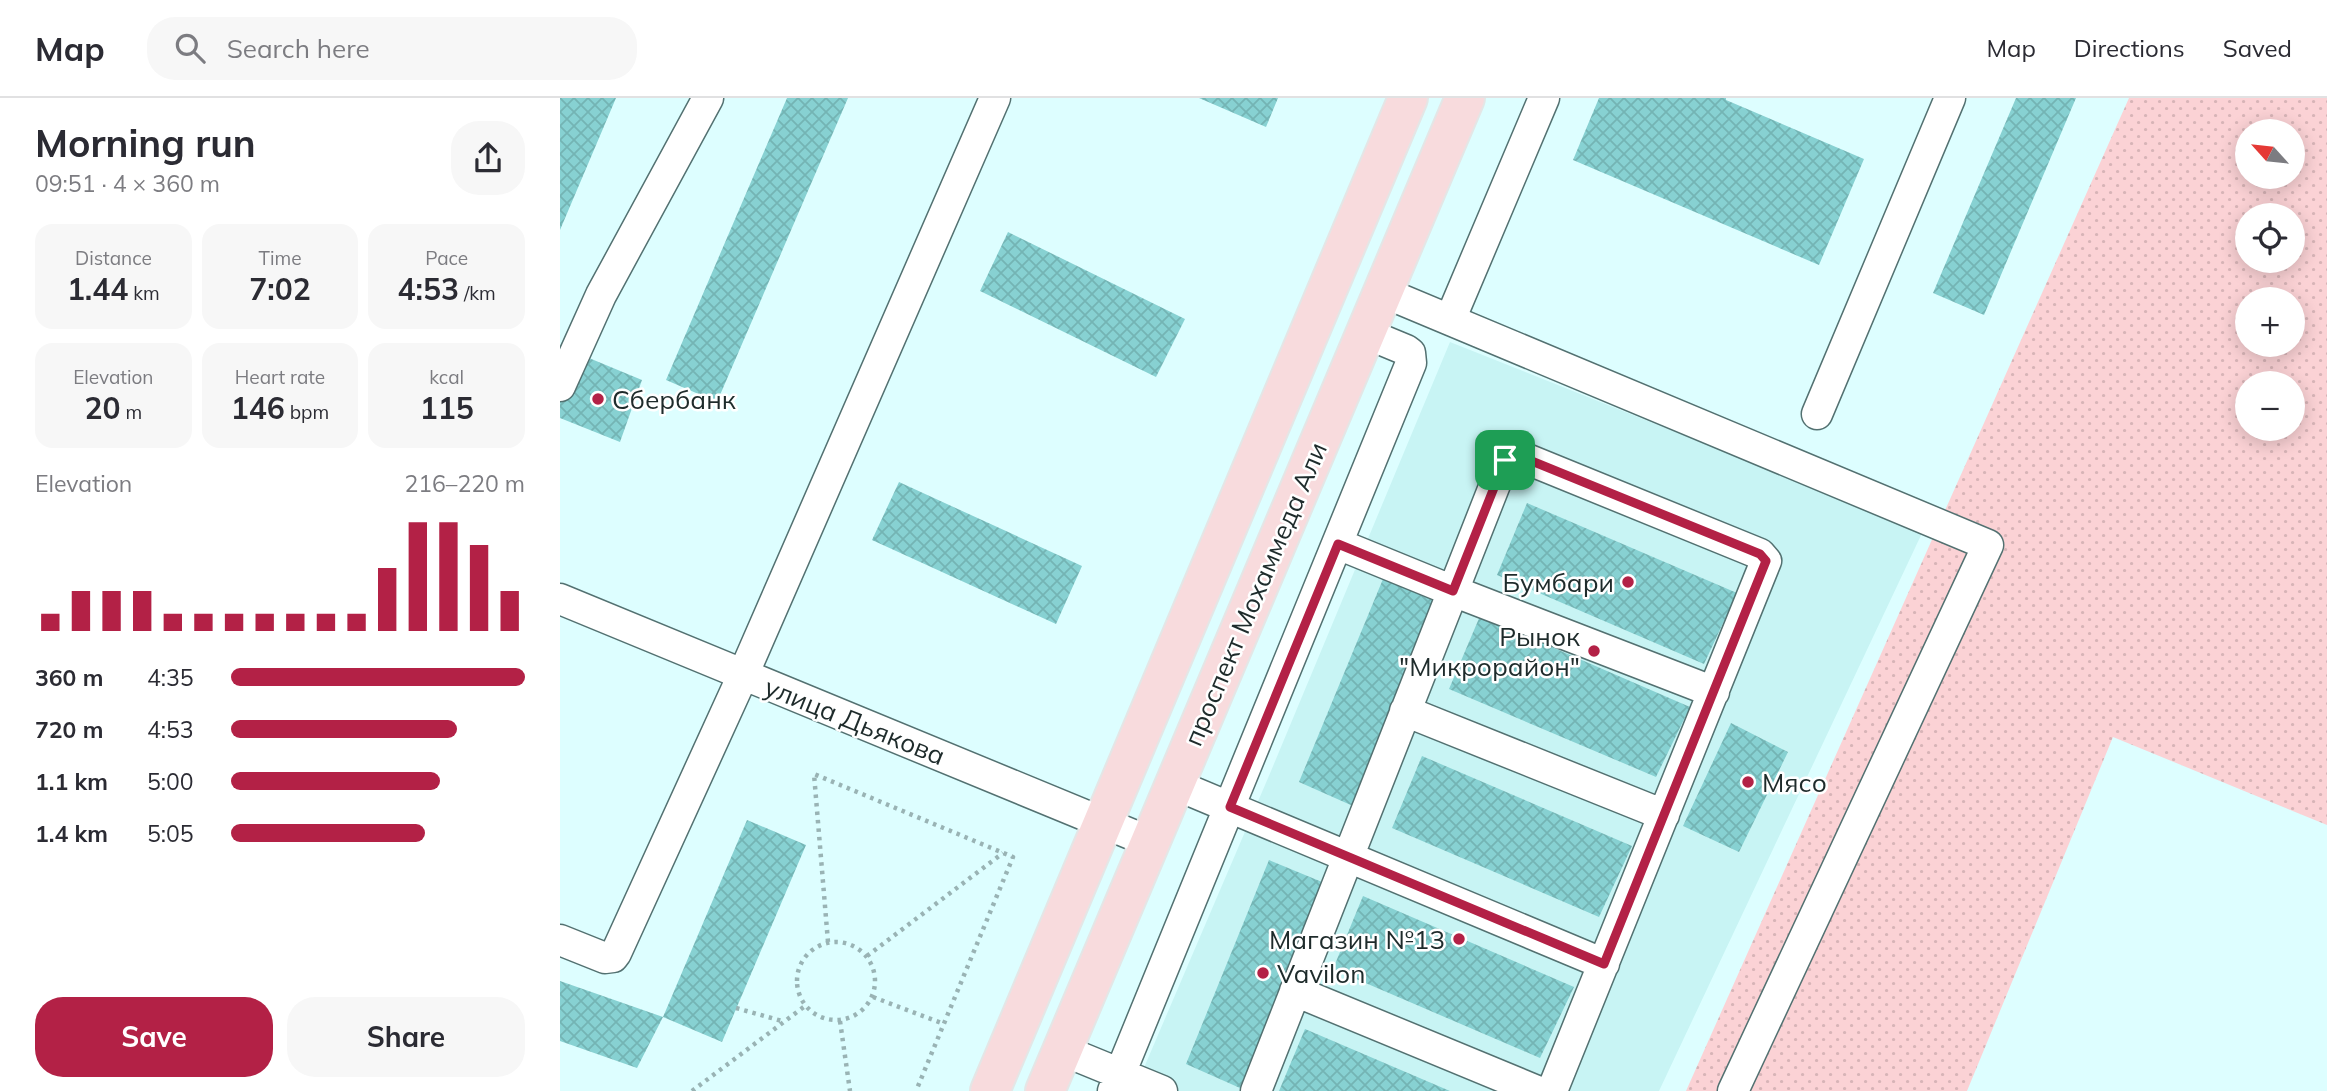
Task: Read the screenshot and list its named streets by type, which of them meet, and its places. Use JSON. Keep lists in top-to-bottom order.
{
  "streets": {
    "main road": ["проспект Мохаммеда Али"],
    "street": ["улица Дьякова"]
  },
  "crossings": [
    ["проспект Мохаммеда Али", "улица Дьякова"]
  ],
  "places": [
    "Сбербанк",
    "Бумбари",
    "Рынок \"Микрорайон\"",
    "Мясо",
    "Магазин №13",
    "Vavilon"
  ],
  "north": "top left",
  "page": {
    "header": "Map",
    "search": "Search here",
    "nav": ["Map", "Directions", "Saved"],
    "heading": ["Morning run", "09:51 · 4 × 360 m"],
    "map_buttons": ["+", "−"],
    "stats": [
      ["Distance", "1.44 km"],
      ["Time", "7:02"],
      ["Pace", "4:53 /km"],
      ["Elevation", "20 m"],
      ["Heart rate", "146 bpm"],
      ["kcal", "115"]
    ],
    "chart": ["Elevation", "216–220 m"],
    "list": [
      {
        "name": "360 m",
        "note": "4:35"
      },
      {
        "name": "720 m",
        "note": "4:53"
      },
      {
        "name": "1.1 km",
        "note": "5:00"
      },
      {
        "name": "1.4 km",
        "note": "5:05"
      }
    ],
    "buttons": ["Save", "Share"]
  }
}
